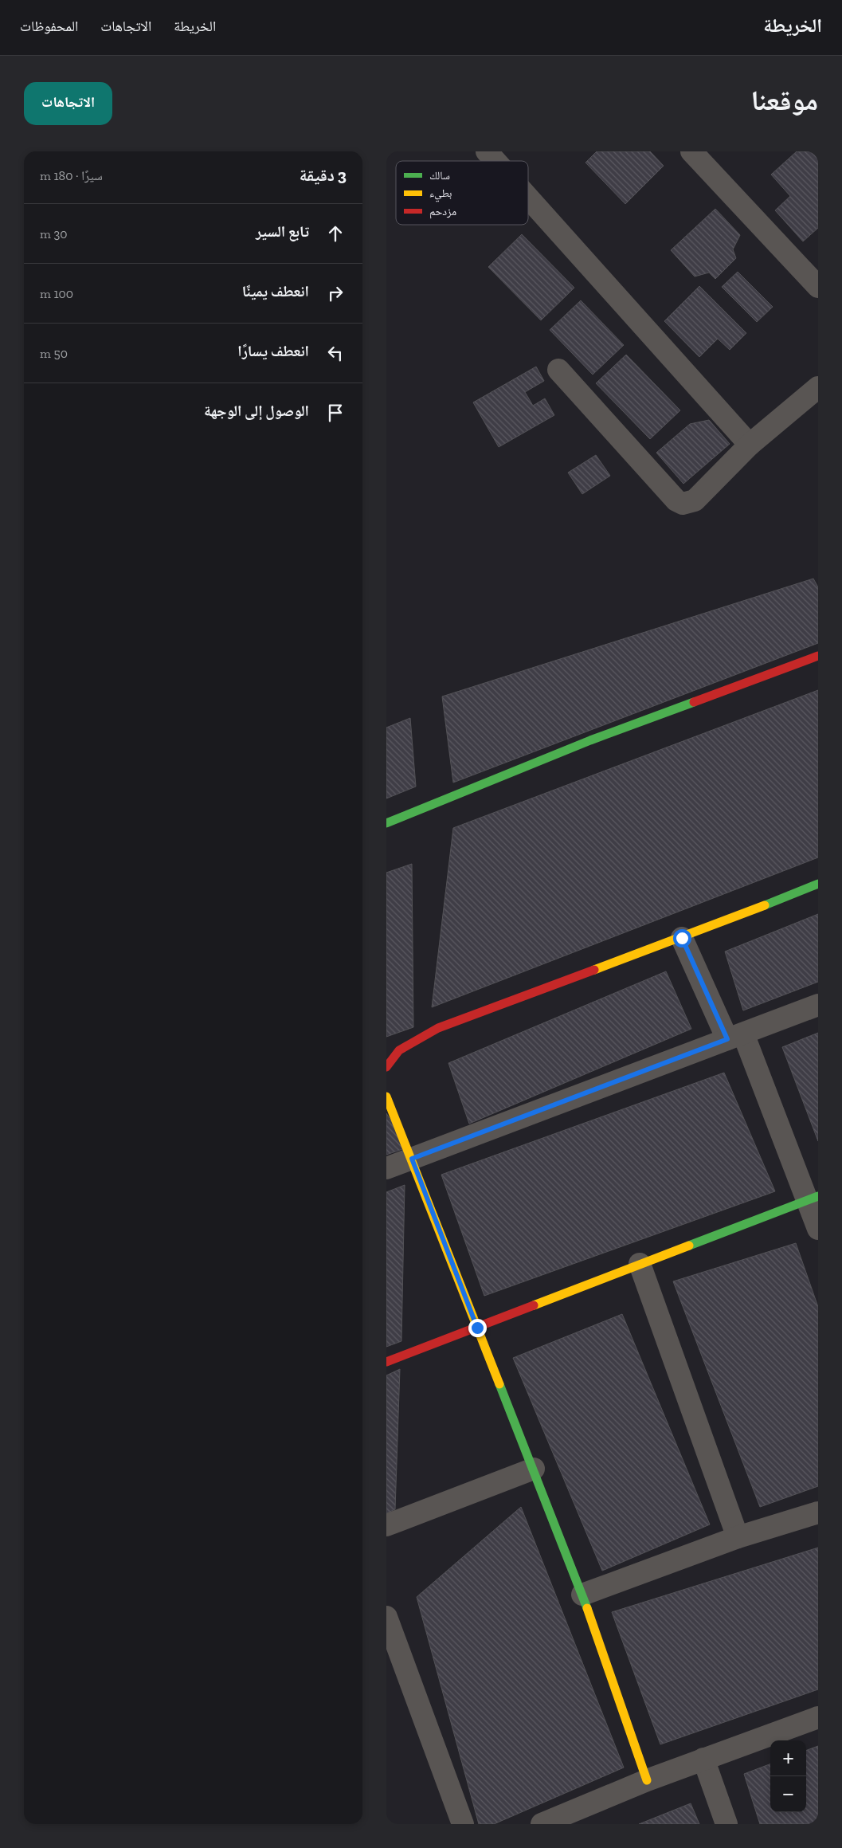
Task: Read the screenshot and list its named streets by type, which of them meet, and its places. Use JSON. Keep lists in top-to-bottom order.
{
  "legend": ["سالك", "بطيء", "مزدحم"],
  "page": {
    "header": "الخريطة",
    "nav": ["الخريطة", "الاتجاهات", "المحفوظات"],
    "title": "موقعنا",
    "buttons": "الاتجاهات",
    "heading": ["3 دقيقة", "سيرًا · 180 m"],
    "list": [
      ["تابع السير", "30 m"],
      ["انعطف يمينًا", "100 m"],
      ["انعطف يسارًا", "50 m"],
      "الوصول إلى الوجهة"
    ],
    "map_buttons": ["+", "−"]
  }
}
